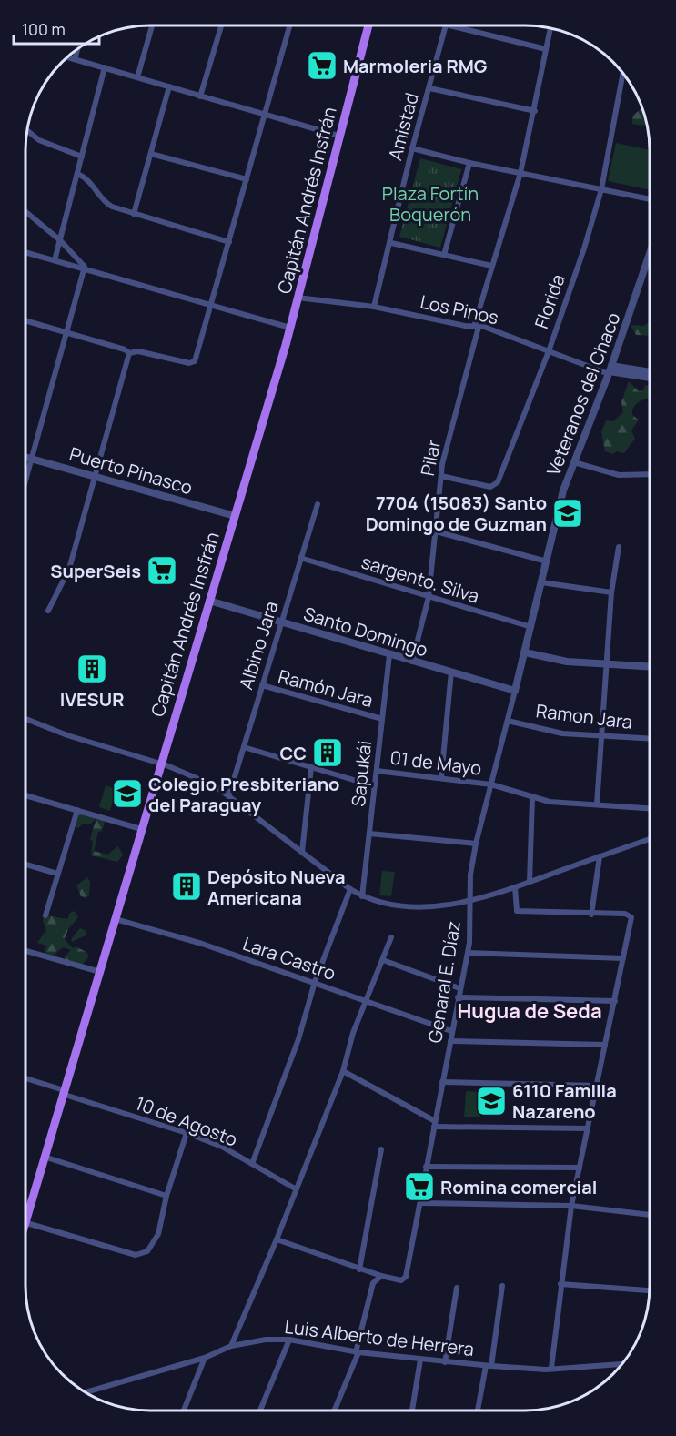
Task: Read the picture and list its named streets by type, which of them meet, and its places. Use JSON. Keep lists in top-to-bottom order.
{
  "streets": {
    "main road": ["Capitán Andrés Insfrán"],
    "street": [
      "Amistad",
      "Florida",
      "Los Pinos",
      "Veteranos del Chaco",
      "Pilar",
      "Puerto Pinasco",
      "sargento. Silva",
      "Santo Domingo",
      "Albino Jara",
      "Ramón Jara",
      "Ramon Jara",
      "01 de Mayo",
      "Sapukái",
      "Lara Castro",
      "Genaral E. Díaz",
      "10 de Agosto",
      "Luis Alberto de Herrera"
    ]
  },
  "crossings": [
    ["Amistad", "Los Pinos"],
    ["Capitán Andrés Insfrán", "Los Pinos"],
    ["Capitán Andrés Insfrán", "Puerto Pinasco"],
    ["Capitán Andrés Insfrán", "Santo Domingo"],
    ["Capitán Andrés Insfrán", "Lara Castro"],
    ["Capitán Andrés Insfrán", "10 de Agosto"],
    ["Florida", "Los Pinos"],
    ["Florida", "Pilar"],
    ["Los Pinos", "Veteranos del Chaco"],
    ["Los Pinos", "Pilar"],
    ["Veteranos del Chaco", "sargento. Silva"],
    ["Veteranos del Chaco", "Santo Domingo"],
    ["Veteranos del Chaco", "Genaral E. Díaz"],
    ["Pilar", "sargento. Silva"],
    ["Pilar", "Santo Domingo"],
    ["sargento. Silva", "Albino Jara"],
    ["Santo Domingo", "Albino Jara"],
    ["Santo Domingo", "Sapukái"],
    ["Santo Domingo", "Genaral E. Díaz"],
    ["Albino Jara", "Ramón Jara"],
    ["Albino Jara", "01 de Mayo"],
    ["Ramón Jara", "Sapukái"],
    ["Ramon Jara", "Genaral E. Díaz"],
    ["01 de Mayo", "Sapukái"],
    ["01 de Mayo", "Genaral E. Díaz"],
    ["Lara Castro", "Genaral E. Díaz"]
  ],
  "districts": ["Hugua de Seda"],
  "parks": ["Plaza Fortín Boquerón"],
  "places": {
    "supermarket": ["Marmoleria RMG", "SuperSeis", "Romina comercial"],
    "school or university": ["7704 (15083) Santo Domingo de Guzman", "Colegio Presbiteriano del Paraguay", "6110 Familia Nazareno"],
    "building": ["IVESUR", "CC", "Depósito Nueva Americana"]
  },
  "scale_bar": "100 m"
}
